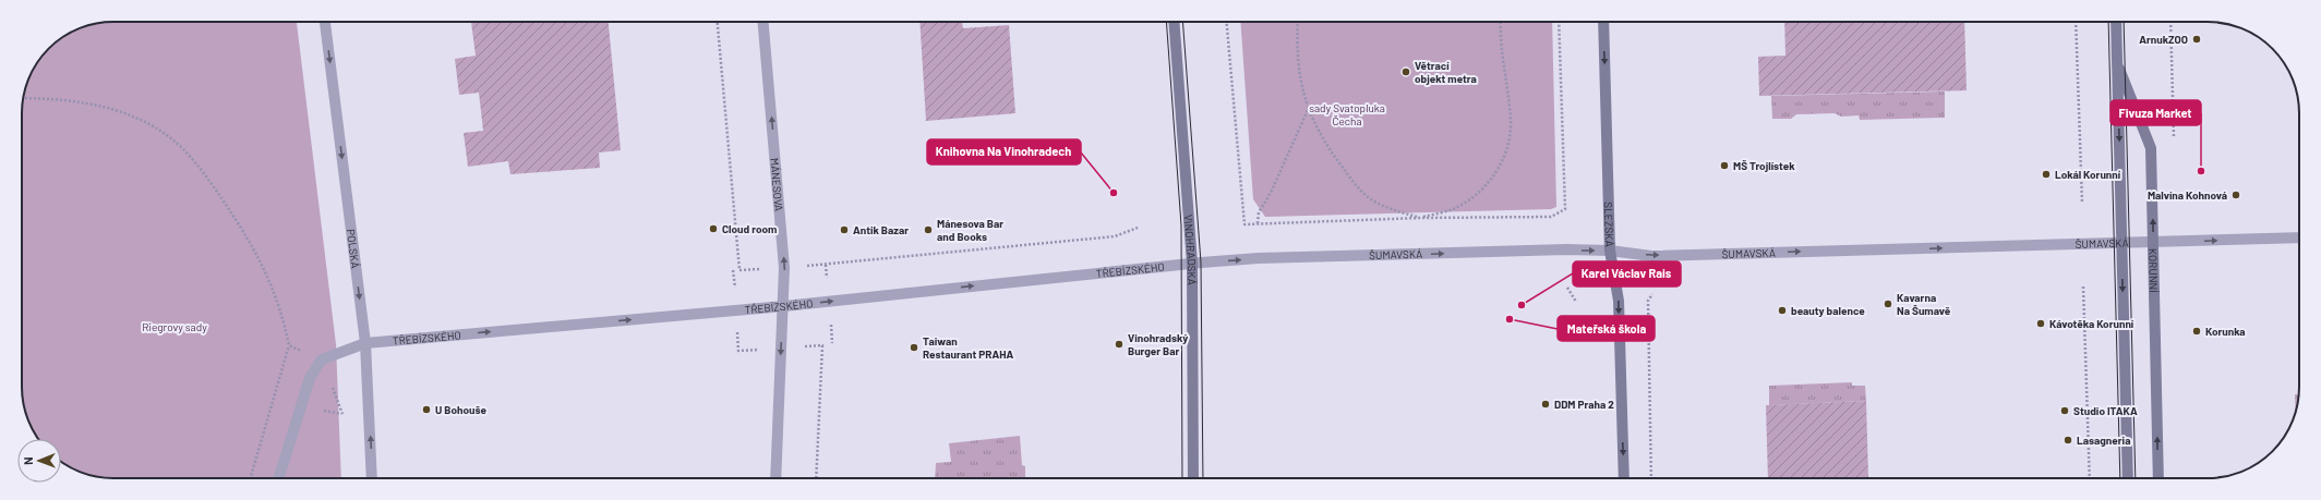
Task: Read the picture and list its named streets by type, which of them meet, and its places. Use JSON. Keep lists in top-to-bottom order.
{
  "streets": {
    "street": [
      "MÁNESOVA",
      "SLEZSKÁ",
      "ŠUMAVSKÁ",
      "POLSKÁ",
      "VINOHRADSKÁ",
      "TŘEBÍZSKÉHO",
      "KORUNNÍ"
    ]
  },
  "crossings": [
    ["MÁNESOVA", "TŘEBÍZSKÉHO"],
    ["SLEZSKÁ", "ŠUMAVSKÁ"],
    ["ŠUMAVSKÁ", "VINOHRADSKÁ"],
    ["ŠUMAVSKÁ", "TŘEBÍZSKÉHO"],
    ["ŠUMAVSKÁ", "KORUNNÍ"],
    ["POLSKÁ", "TŘEBÍZSKÉHO"],
    ["VINOHRADSKÁ", "TŘEBÍZSKÉHO"]
  ],
  "one_way": ["SLEZSKÁ", "ŠUMAVSKÁ", "TŘEBÍZSKÉHO"],
  "parks": ["sady Svatopluka Čecha", "Riegrovy sady"],
  "places": [
    "ArnukZOO",
    "Větrací objekt metra",
    "MŠ Trojlístek",
    "Fivuza Market",
    "Lokál Korunní",
    "Knihovna Na Vinohradech",
    "Malvína Kohnová",
    "Cloud room",
    "Antik Bazar",
    "Mánesova Bar and Books",
    "Kavarna Na Šumavě",
    "Karel Václav Rais",
    "beauty balence",
    "Mateřská škola",
    "Kávotěka Korunní",
    "Korunka",
    "Vinohradský Burger Bar",
    "Taiwan Restaurant PRAHA",
    "DDM Praha 2",
    "U Bohouše",
    "Studio ITAKA",
    "Lasagneria"
  ],
  "north": "left"
}
